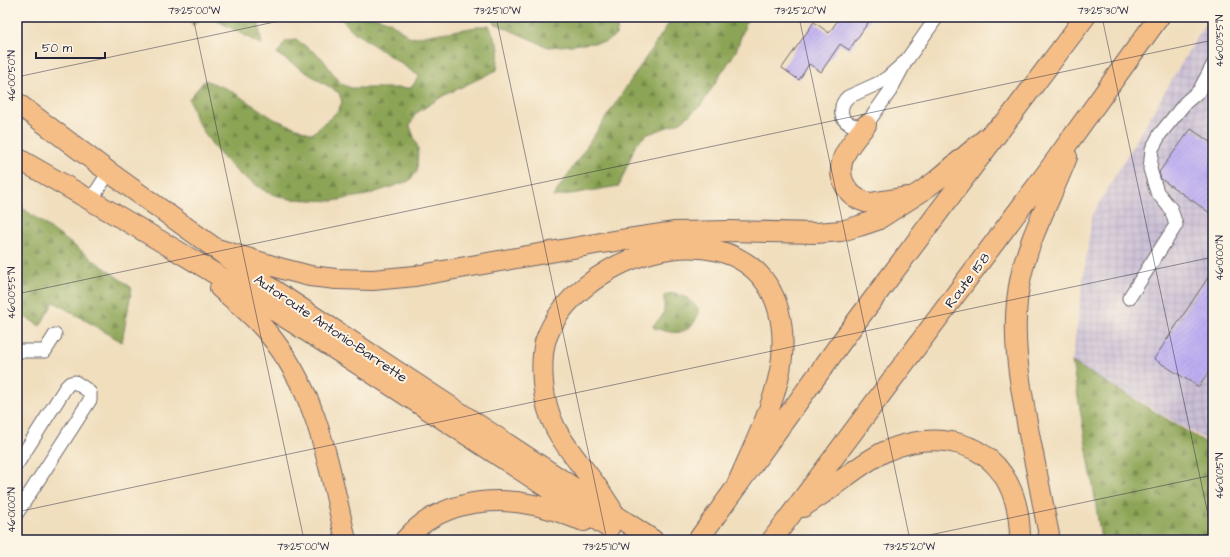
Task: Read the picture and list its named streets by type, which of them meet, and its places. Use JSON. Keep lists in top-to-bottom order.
{
  "streets": {
    "highway": ["Route 158", "Autoroute Antonio-Barrette"]
  },
  "scale_bar": "50 m",
  "coordinates": [
    "73°25'00\"W",
    "73°25'10\"W",
    "73°25'20\"W",
    "73°25'30\"W",
    "46°00'55\"N",
    "46°00'50\"N",
    "46°01'00\"N",
    "46°01'05\"N"
  ]
}
